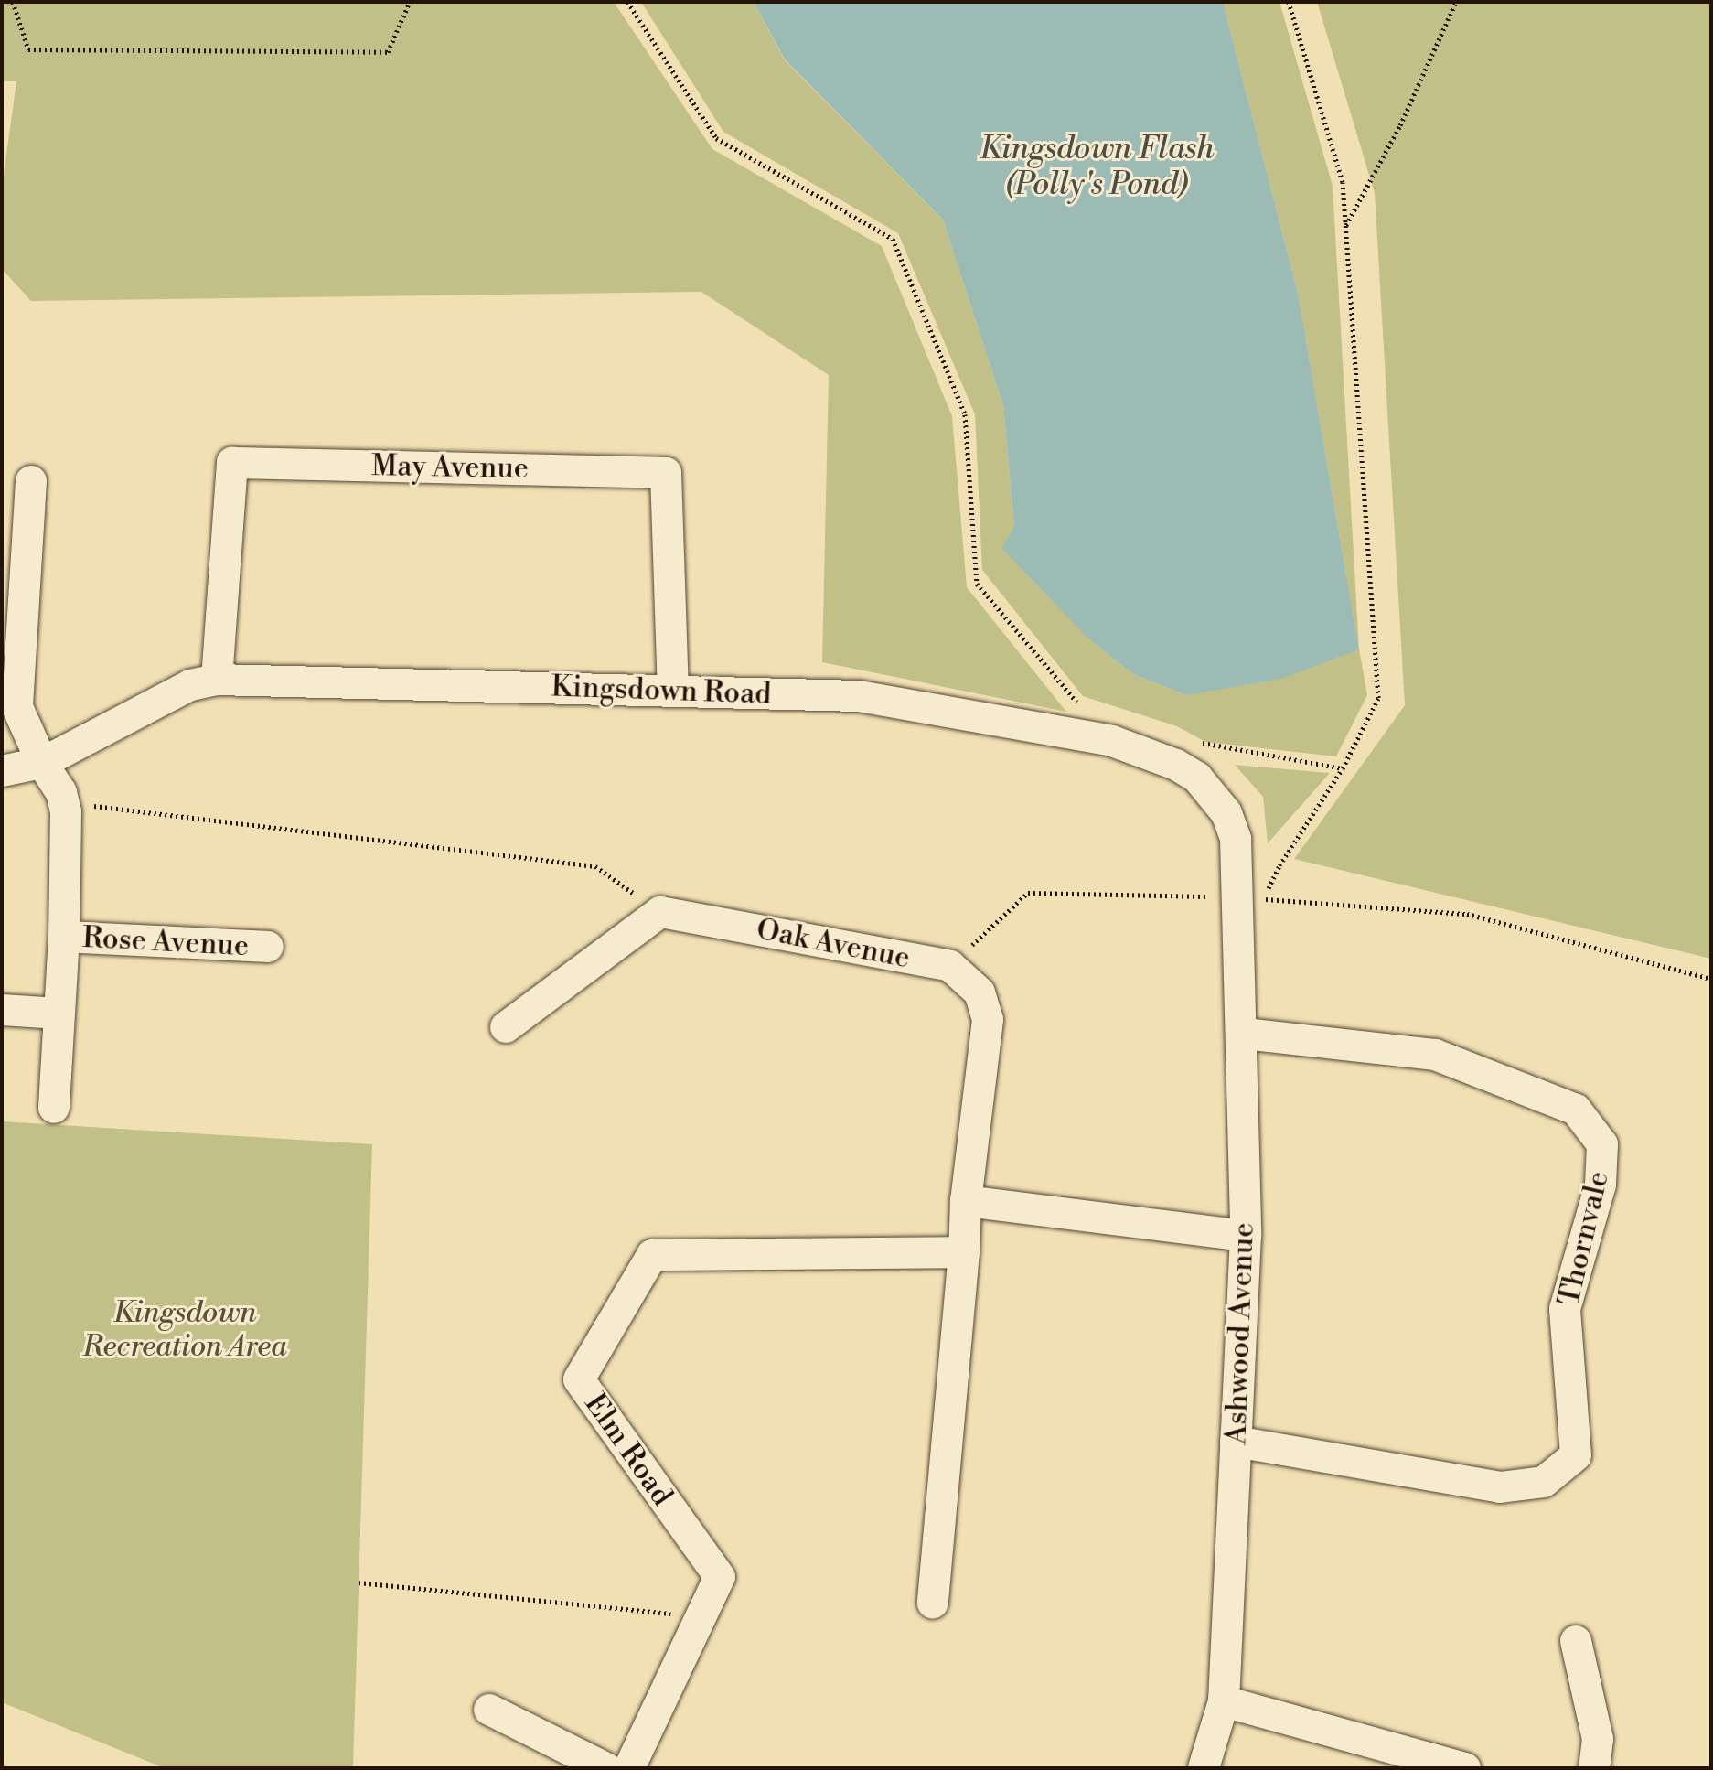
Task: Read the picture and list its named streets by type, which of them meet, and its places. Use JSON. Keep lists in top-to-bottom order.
{
  "streets": {
    "street": [
      "May Avenue",
      "Kingsdown Road",
      "Rose Avenue",
      "Oak Avenue",
      "Thornvale",
      "Ashwood Avenue",
      "Elm Road"
    ]
  },
  "crossings": [
    ["May Avenue", "Kingsdown Road"],
    ["Kingsdown Road", "Ashwood Avenue"],
    ["Oak Avenue", "Elm Road"],
    ["Thornvale", "Ashwood Avenue"]
  ],
  "water": ["Kingsdown Flash (Polly's Pond)"],
  "parks": ["Kingsdown Recreation Area"]
}
